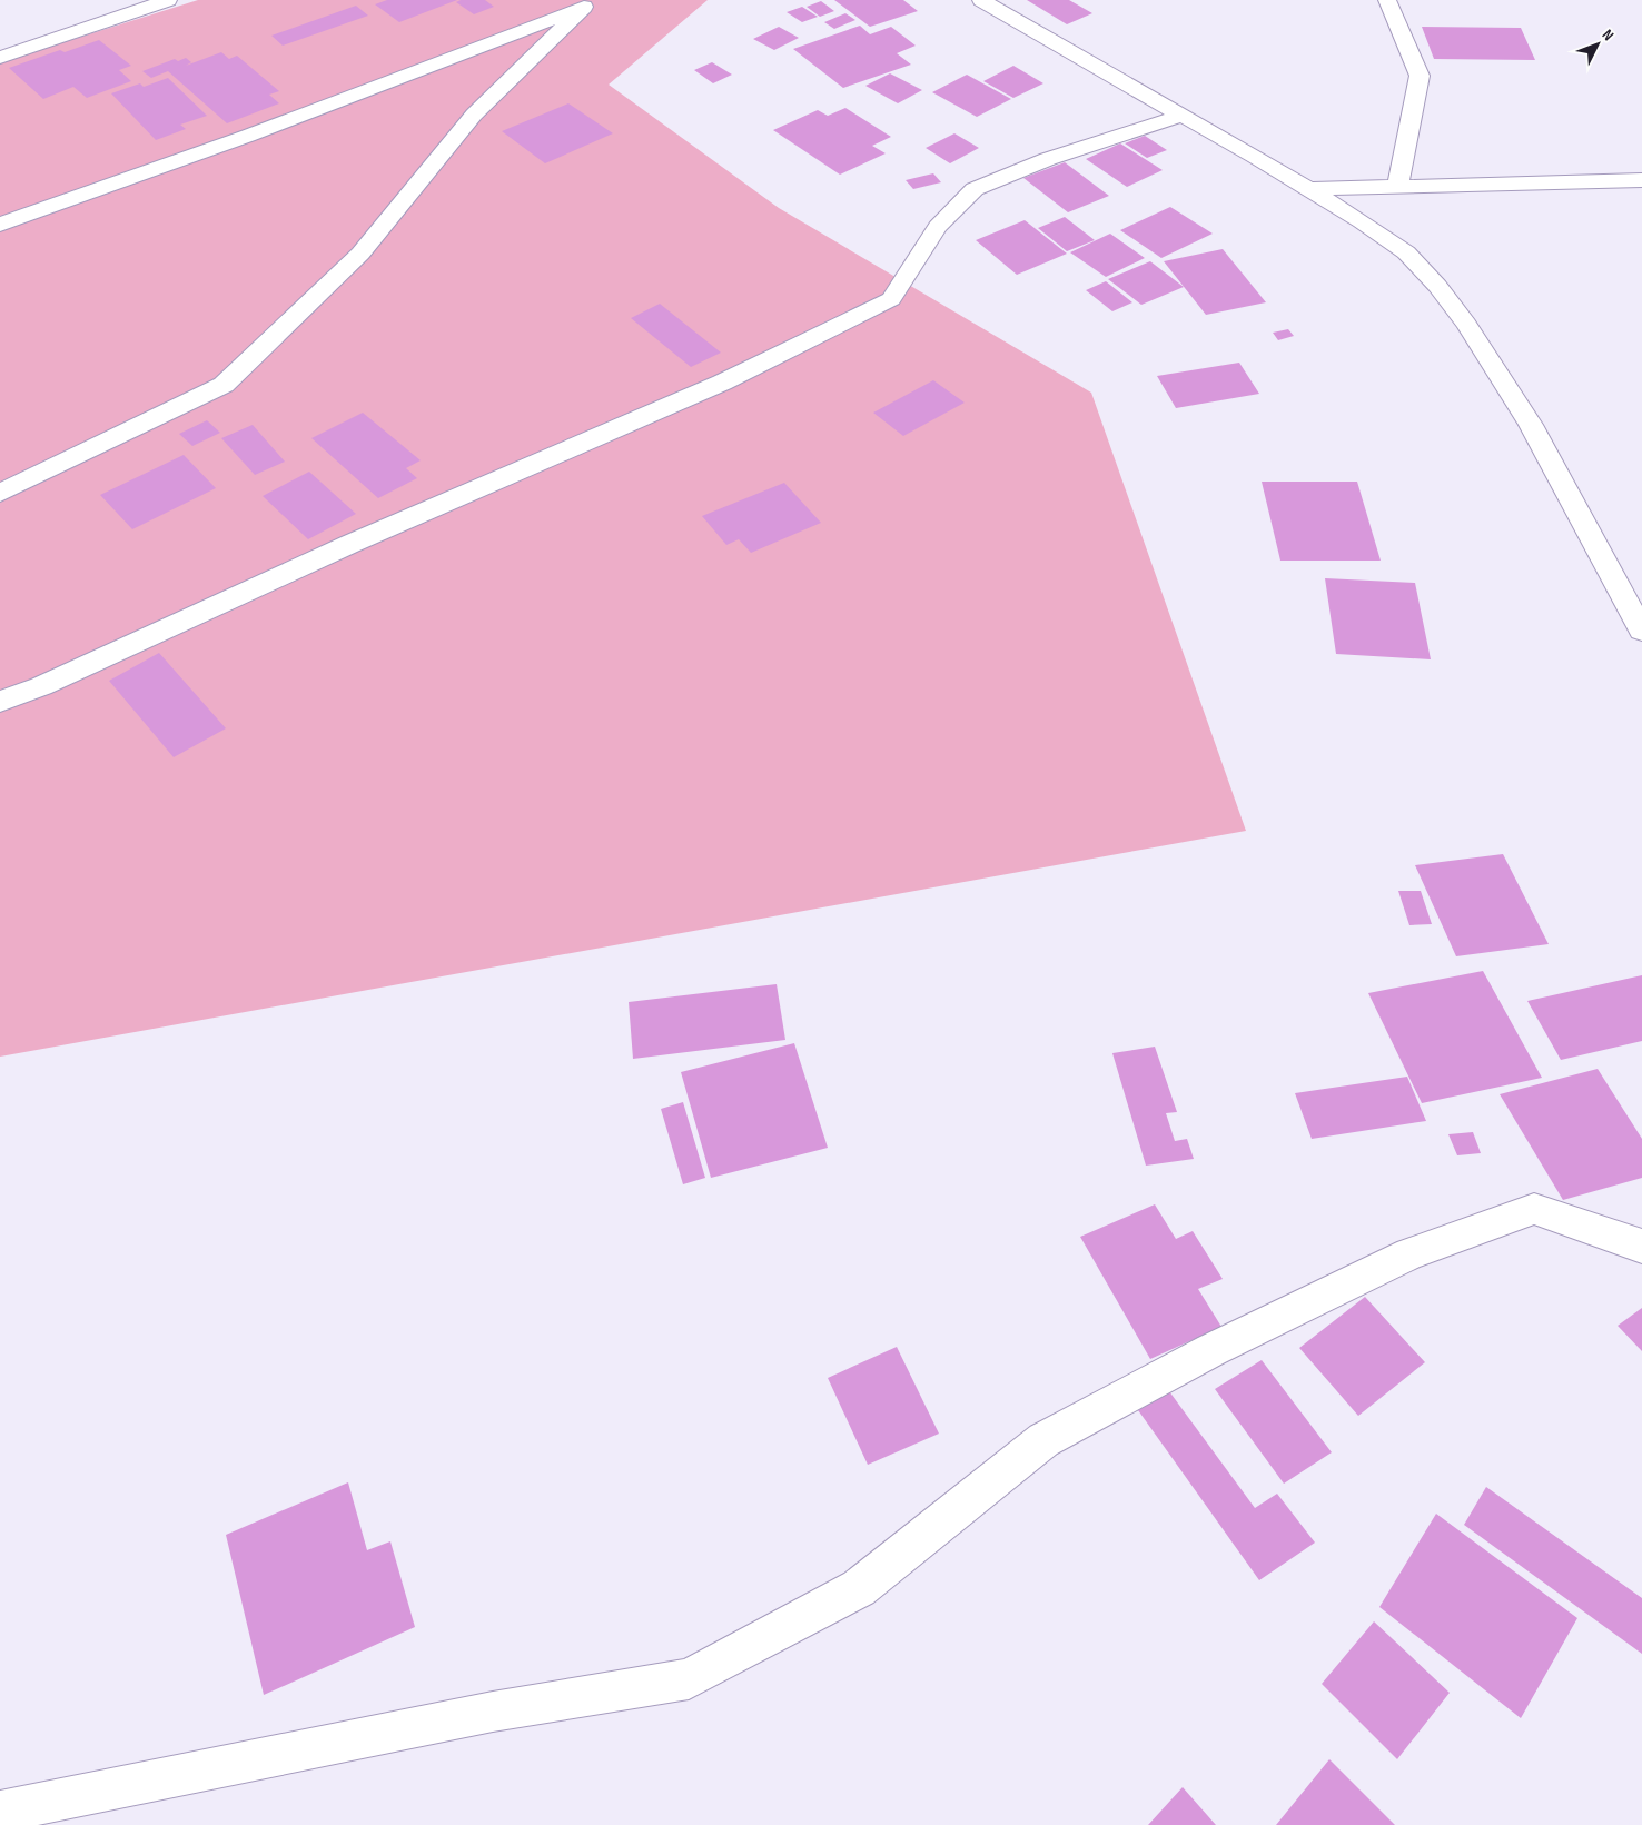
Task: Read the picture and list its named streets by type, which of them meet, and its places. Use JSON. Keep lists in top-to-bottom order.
{
  "north": "top right"
}
